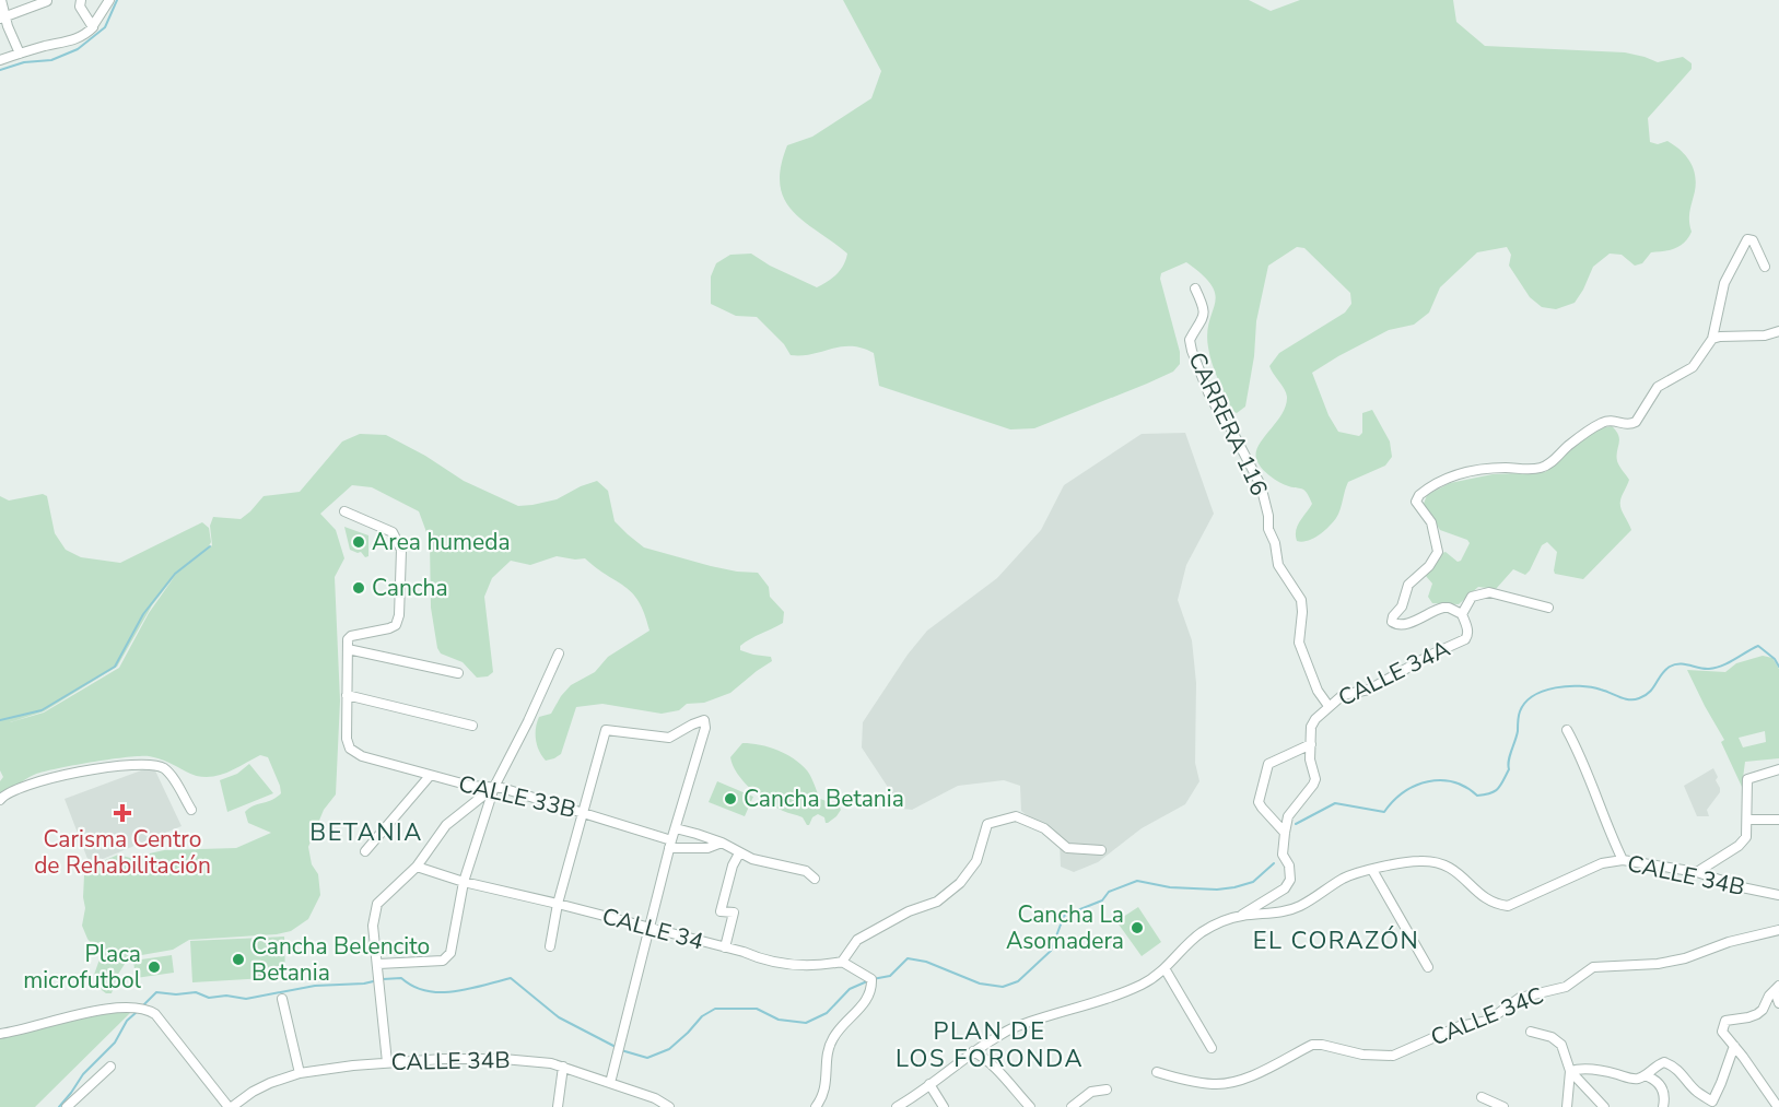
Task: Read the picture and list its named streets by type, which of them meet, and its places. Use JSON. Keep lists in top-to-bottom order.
{
  "streets": {
    "street": [
      "CARRERA 116",
      "CALLE 34A",
      "CALLE 33B",
      "CALLE 34B",
      "CALLE 34",
      "CALLE 34C"
    ]
  },
  "crossings": [
    ["CARRERA 116", "CALLE 34A"]
  ],
  "districts": ["BETANIA", "EL CORAZÓN", "PLAN DE LOS FORONDA"],
  "places": {
    "other": [
      "Area humeda",
      "Cancha",
      "Cancha Betania",
      "Cancha La Asomadera",
      "Cancha Belencito Betania",
      "Placa microfutbol"
    ],
    "health": ["Carisma Centro de Rehabilitación"]
  }
}
